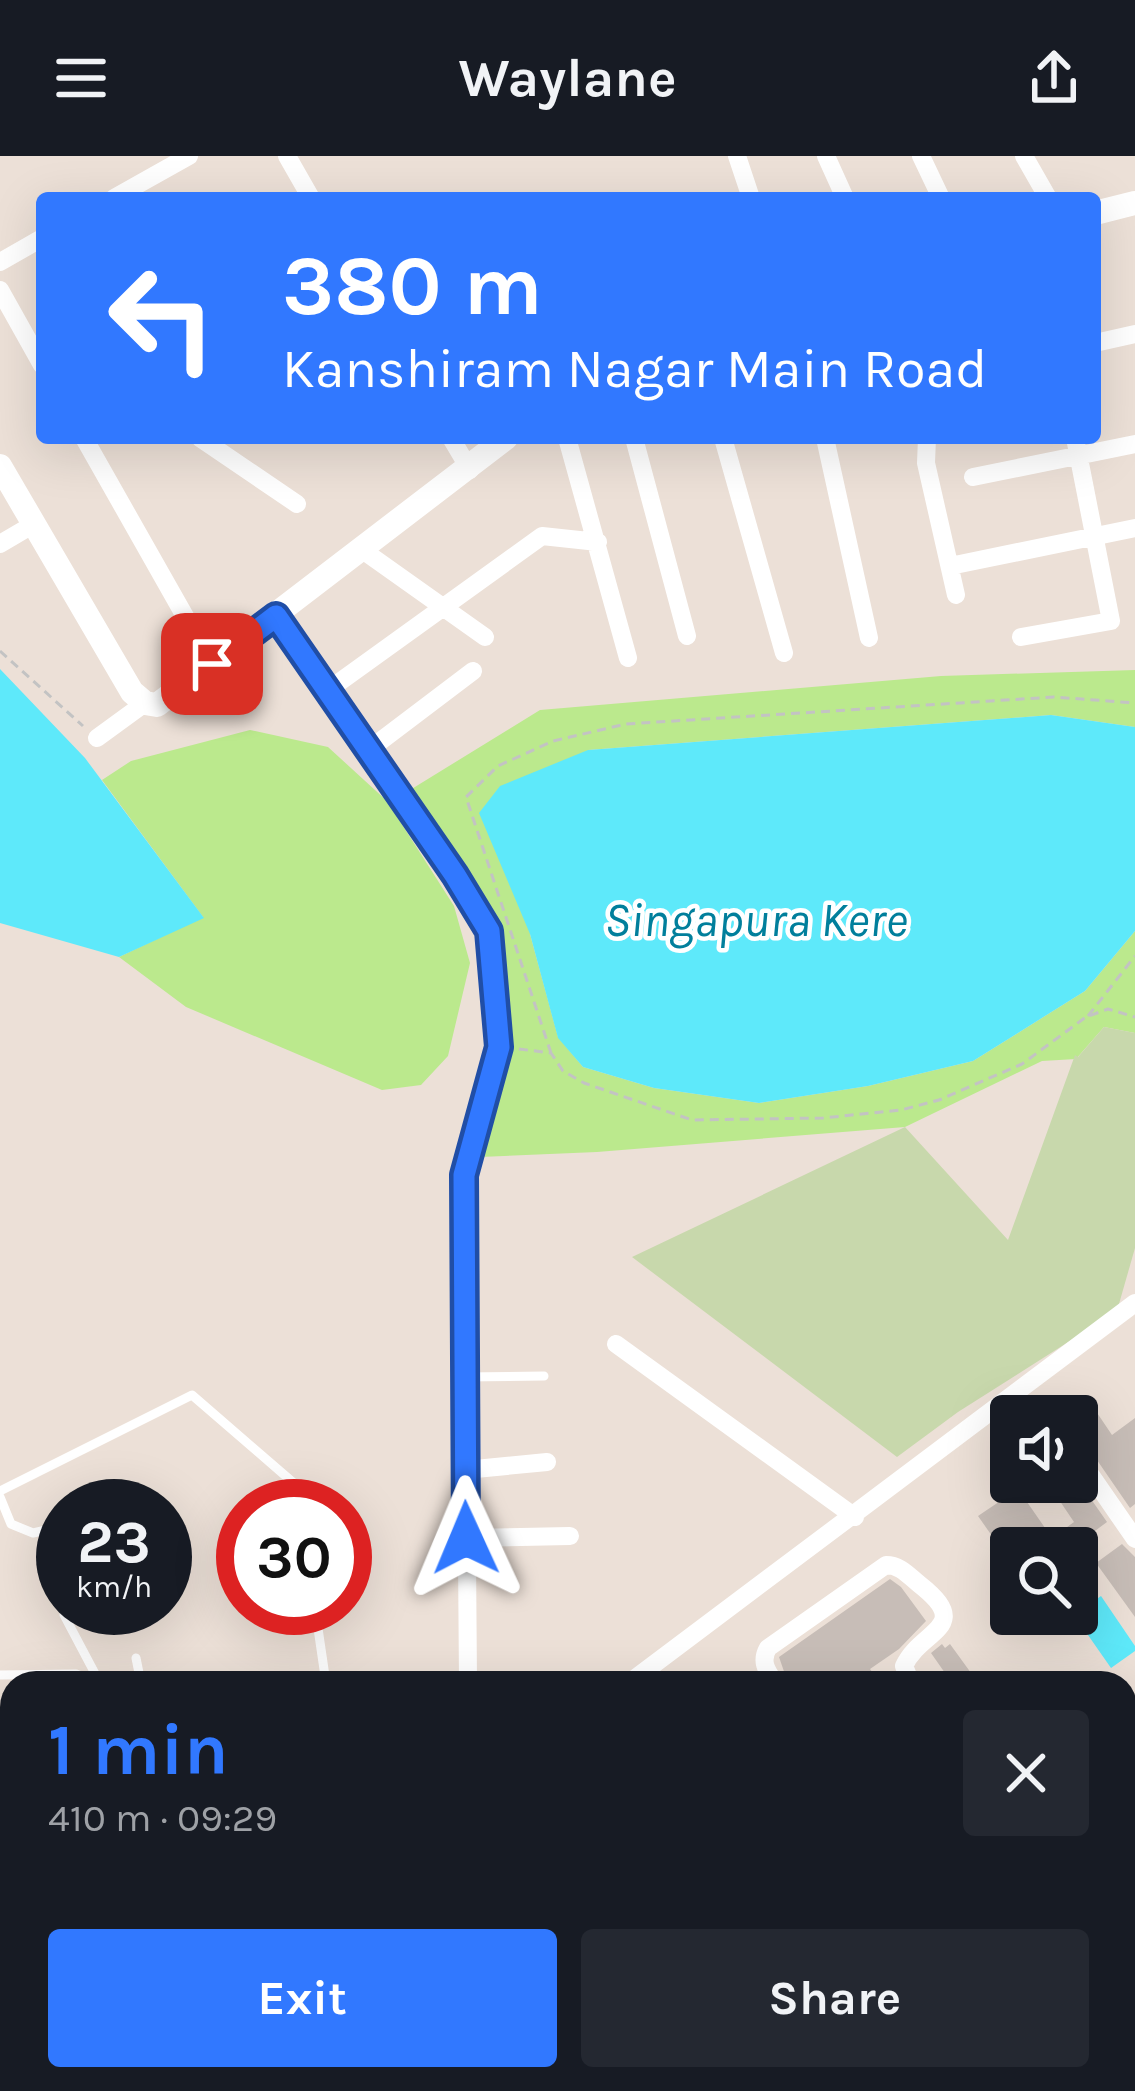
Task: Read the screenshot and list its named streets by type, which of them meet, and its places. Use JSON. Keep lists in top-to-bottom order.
{
  "water": ["Singapura Kere"],
  "page": {
    "header": "Waylane",
    "turn": ["380 m", "Kanshiram Nagar Main Road"],
    "speed": "23 km/h",
    "limit": "30",
    "heading": ["1 min", "410 m · 09:29"],
    "buttons": ["Exit", "Share"]
  }
}
